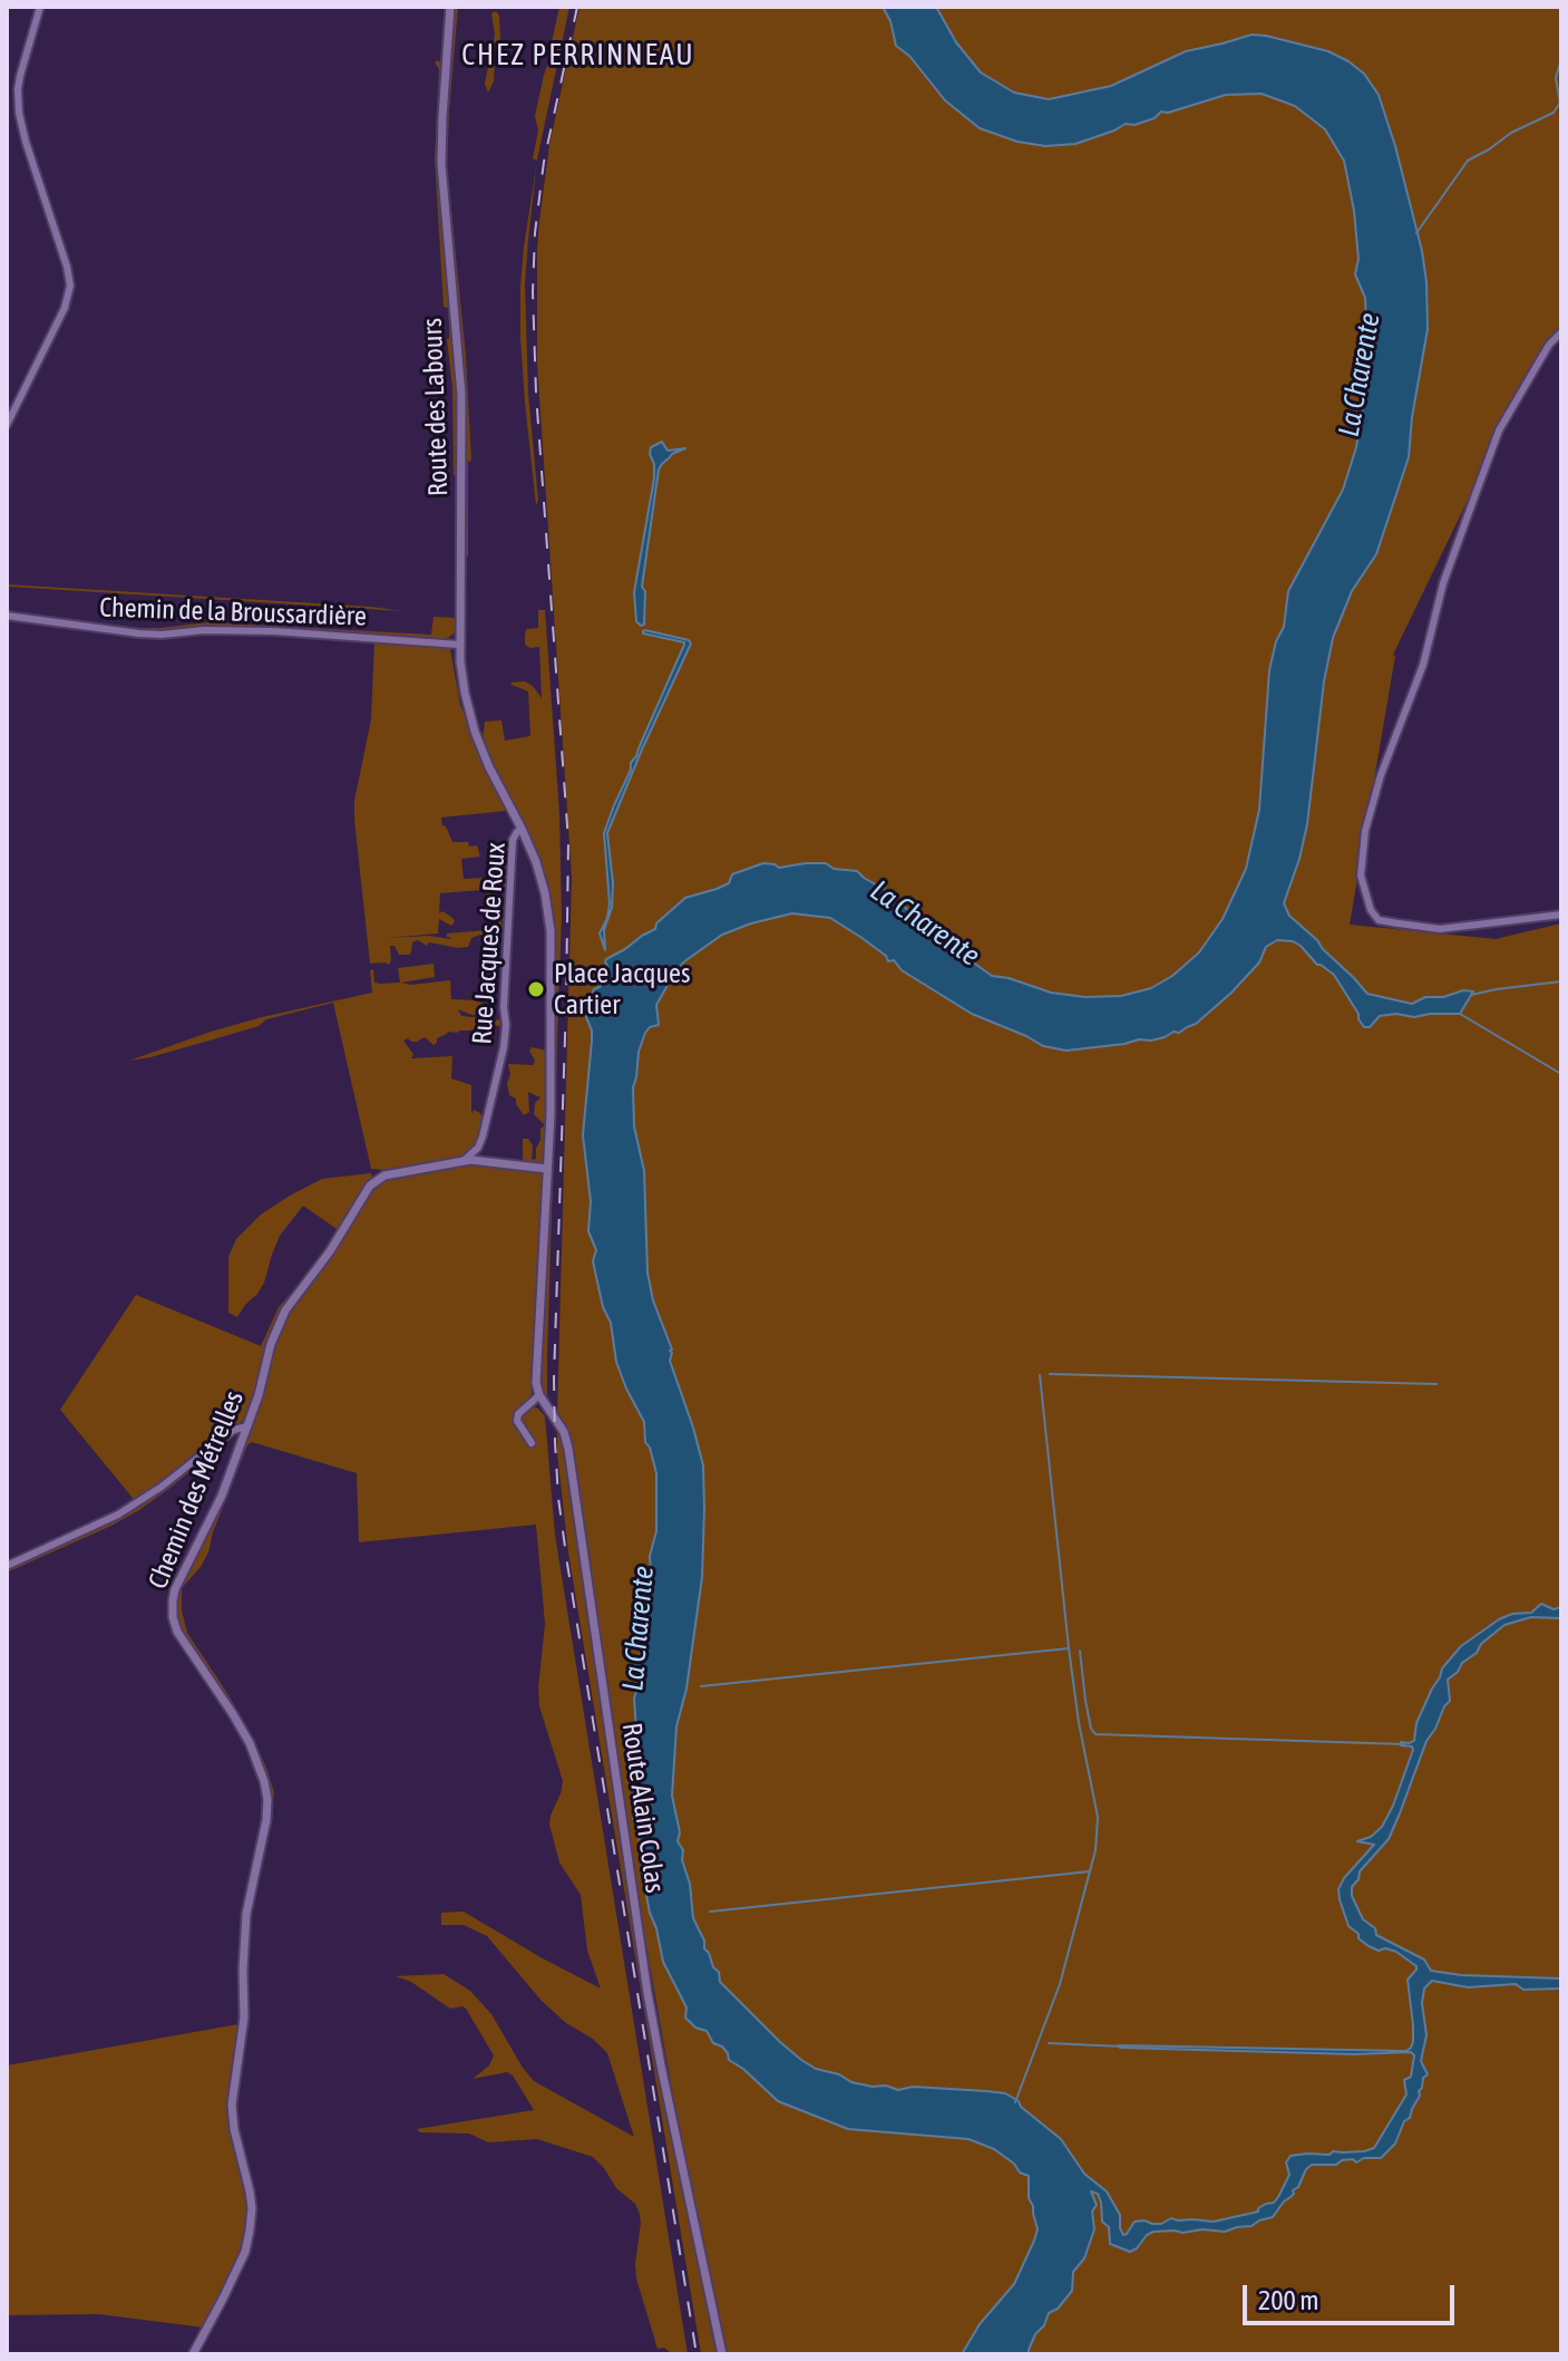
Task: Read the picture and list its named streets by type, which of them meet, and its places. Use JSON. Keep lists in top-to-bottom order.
{
  "streets": {
    "street": [
      "Route des Labours",
      "Chemin de la Broussardière",
      "Rue Jacques de Roux",
      "Chemin des Métrelles",
      "Route Alain Colas"
    ]
  },
  "crossings": [
    ["Route des Labours", "Chemin de la Broussardière"],
    ["Route des Labours", "Rue Jacques de Roux"],
    ["Rue Jacques de Roux", "Chemin des Métrelles"]
  ],
  "districts": ["CHEZ PERRINNEAU"],
  "water": ["La Charente"],
  "places": ["Place Jacques Cartier"],
  "scale_bar": "200 m"
}
